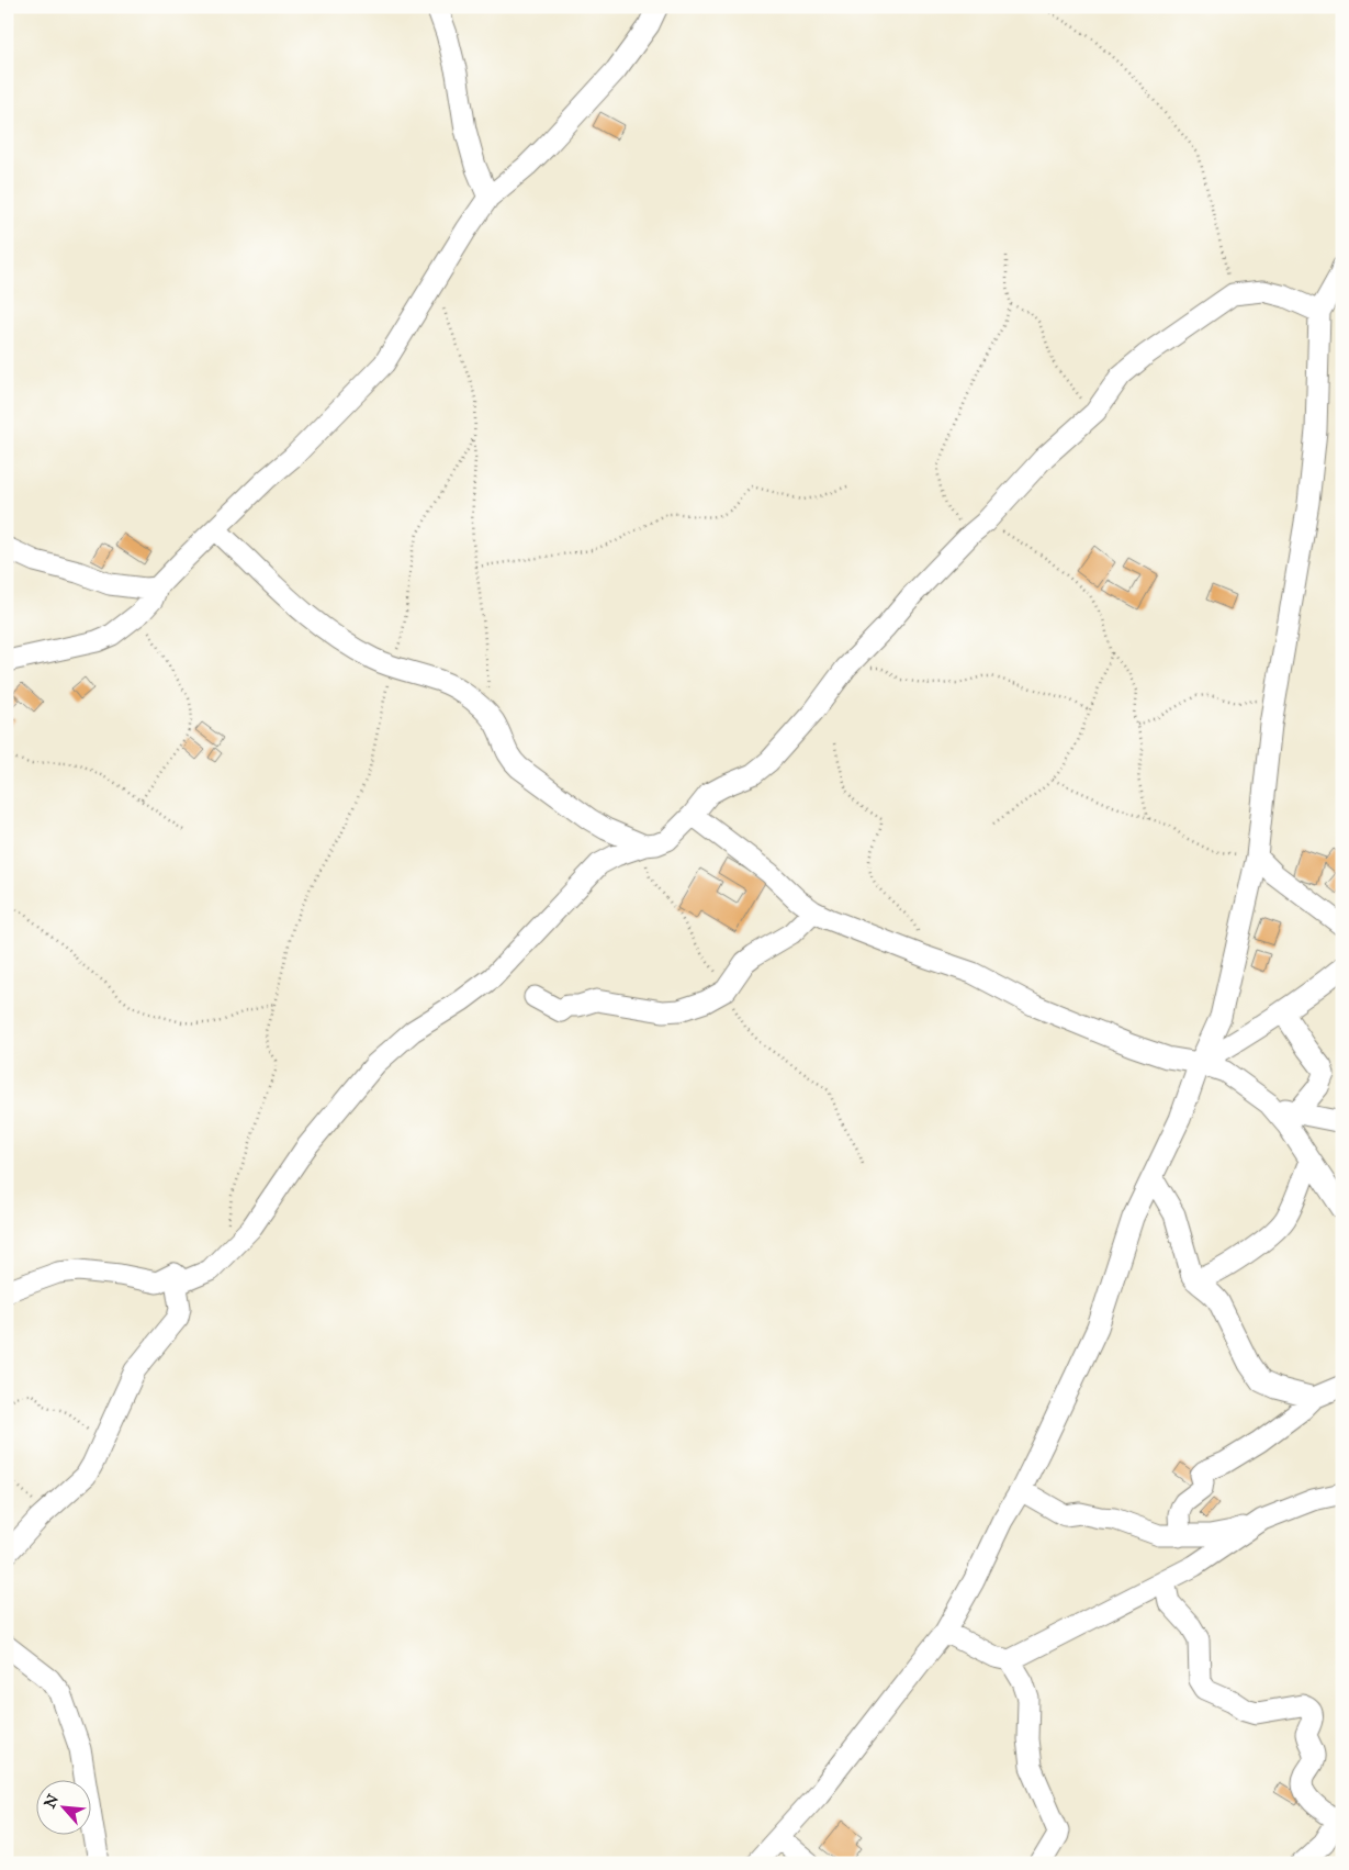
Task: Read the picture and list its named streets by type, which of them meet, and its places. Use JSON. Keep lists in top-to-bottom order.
{
  "north": "top left"
}
